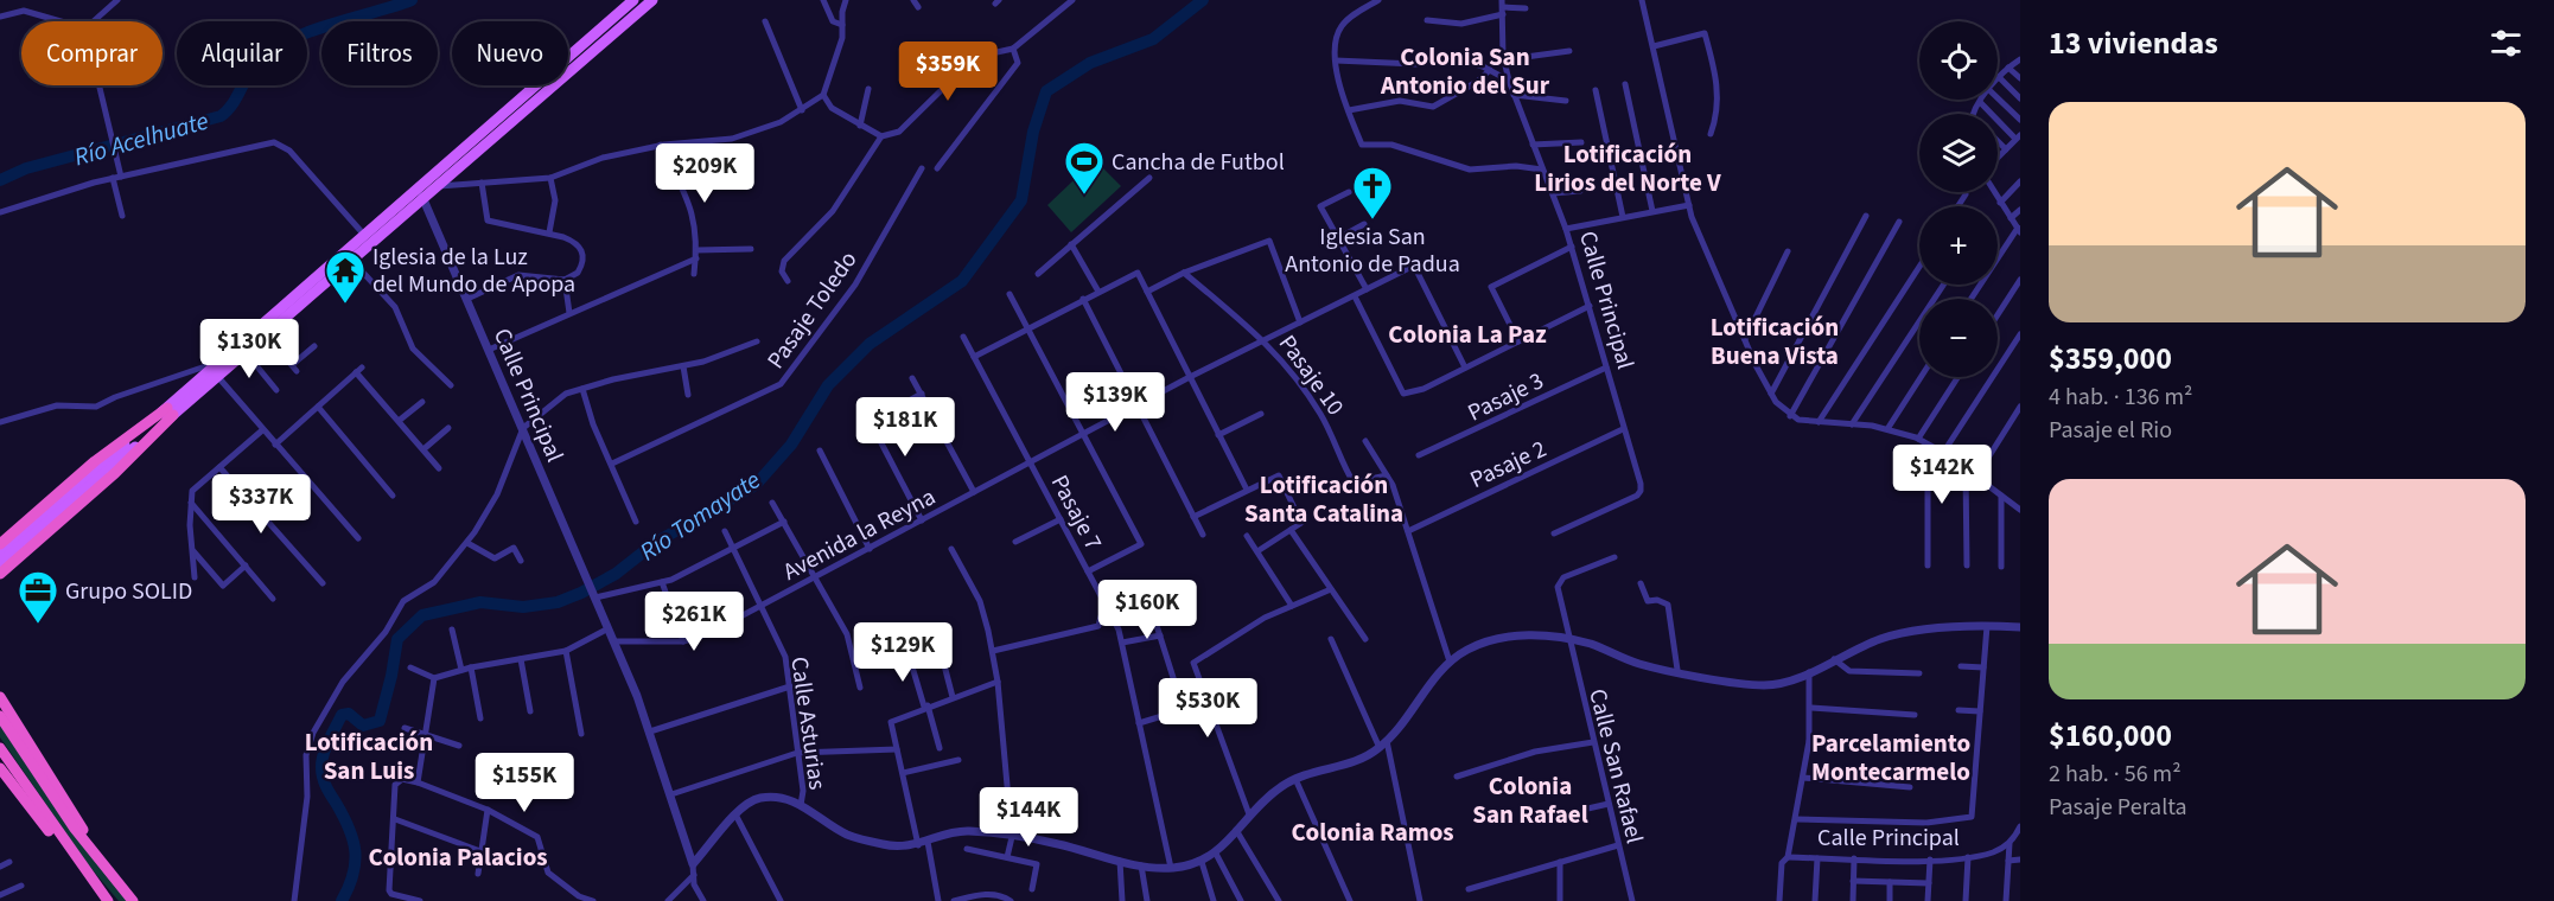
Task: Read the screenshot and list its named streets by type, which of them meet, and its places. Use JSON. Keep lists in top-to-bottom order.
{
  "streets": {
    "street": [
      "Calle Principal",
      "Pasaje Toledo",
      "Pasaje 10",
      "Pasaje 3",
      "Pasaje 2",
      "Pasaje 7",
      "Avenida la Reyna",
      "Calle Asturias",
      "Calle San Rafael"
    ]
  },
  "crossings": [
    ["Calle Principal", "Pasaje 3"],
    ["Calle Principal", "Pasaje 2"],
    ["Calle Principal", "Avenida la Reyna"],
    ["Pasaje 10", "Avenida la Reyna"],
    ["Pasaje 7", "Avenida la Reyna"],
    ["Avenida la Reyna", "Calle Asturias"]
  ],
  "districts": [
    "Colonia San Antonio del Sur",
    "Lotificación Lirios del Norte V",
    "Lotificación Buena Vista",
    "Colonia La Paz",
    "Lotificación Santa Catalina",
    "Lotificación San Luis",
    "Parcelamiento Montecarmelo",
    "Colonia San Rafael",
    "Colonia Ramos",
    "Colonia Palacios"
  ],
  "water": ["Río Acelhuate", "Río Tomayate"],
  "places": {
    "sports": ["Cancha de Futbol"],
    "church": ["Iglesia San Antonio de Padua"],
    "temple": ["Iglesia de la Luz del Mundo de Apopa"],
    "office": ["Grupo SOLID"]
  },
  "page": {
    "heading": "13 viviendas",
    "map_buttons": ["+", "−"],
    "chip": [
      "Comprar",
      "Alquilar",
      "Filtros",
      "Nuevo"
    ],
    "price": [
      "$359K",
      "$209K",
      "$130K",
      "$139K",
      "$181K",
      "$142K",
      "$337K",
      "$160K",
      "$261K",
      "$129K",
      "$530K",
      "$155K",
      "$144K"
    ],
    "list": [
      {
        "name": "$359,000",
        "note": "4 hab. · 136 m² · Pasaje el Rio"
      },
      {
        "name": "$160,000",
        "note": "2 hab. · 56 m² · Pasaje Peralta"
      }
    ]
  }
}
